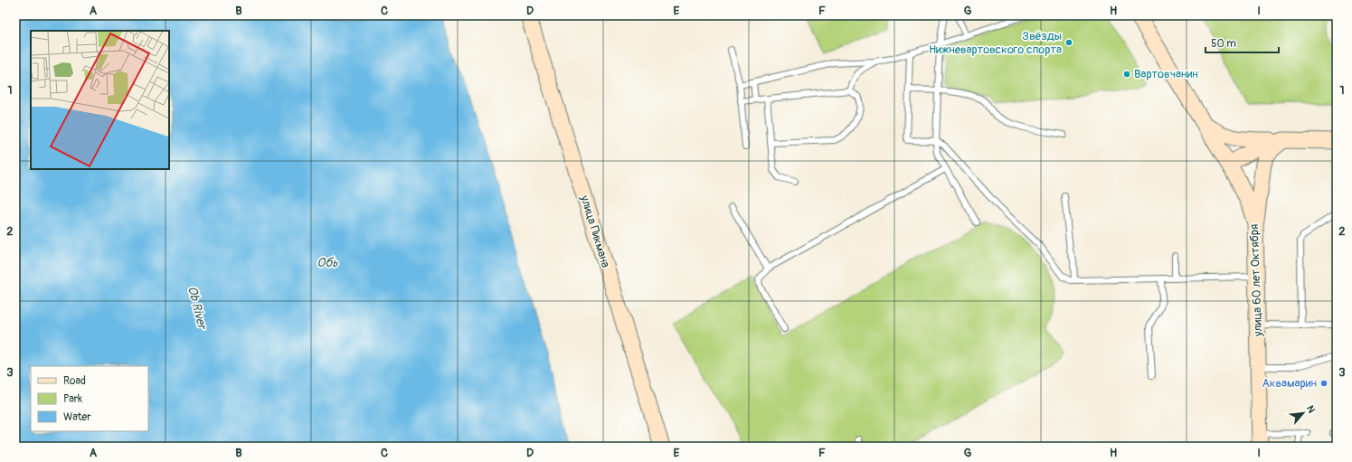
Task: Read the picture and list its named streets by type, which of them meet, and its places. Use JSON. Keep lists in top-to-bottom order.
{
  "streets": {
    "main road": ["улица Пикмана", "улица 60 лет Октября"]
  },
  "water": ["Обь", "Ob River"],
  "places": ["Звёзды Нижневартовского спорта", "Вартовчанин", "Аквамарин"],
  "legend": ["Road", "Park", "Water"],
  "scale_bar": "50 m",
  "north": "top right",
  "grid": {
    "columns": [
      "A",
      "B",
      "C",
      "D",
      "E",
      "F",
      "G",
      "H",
      "I"
    ],
    "rows": ["1", "2", "3"]
  }
}
